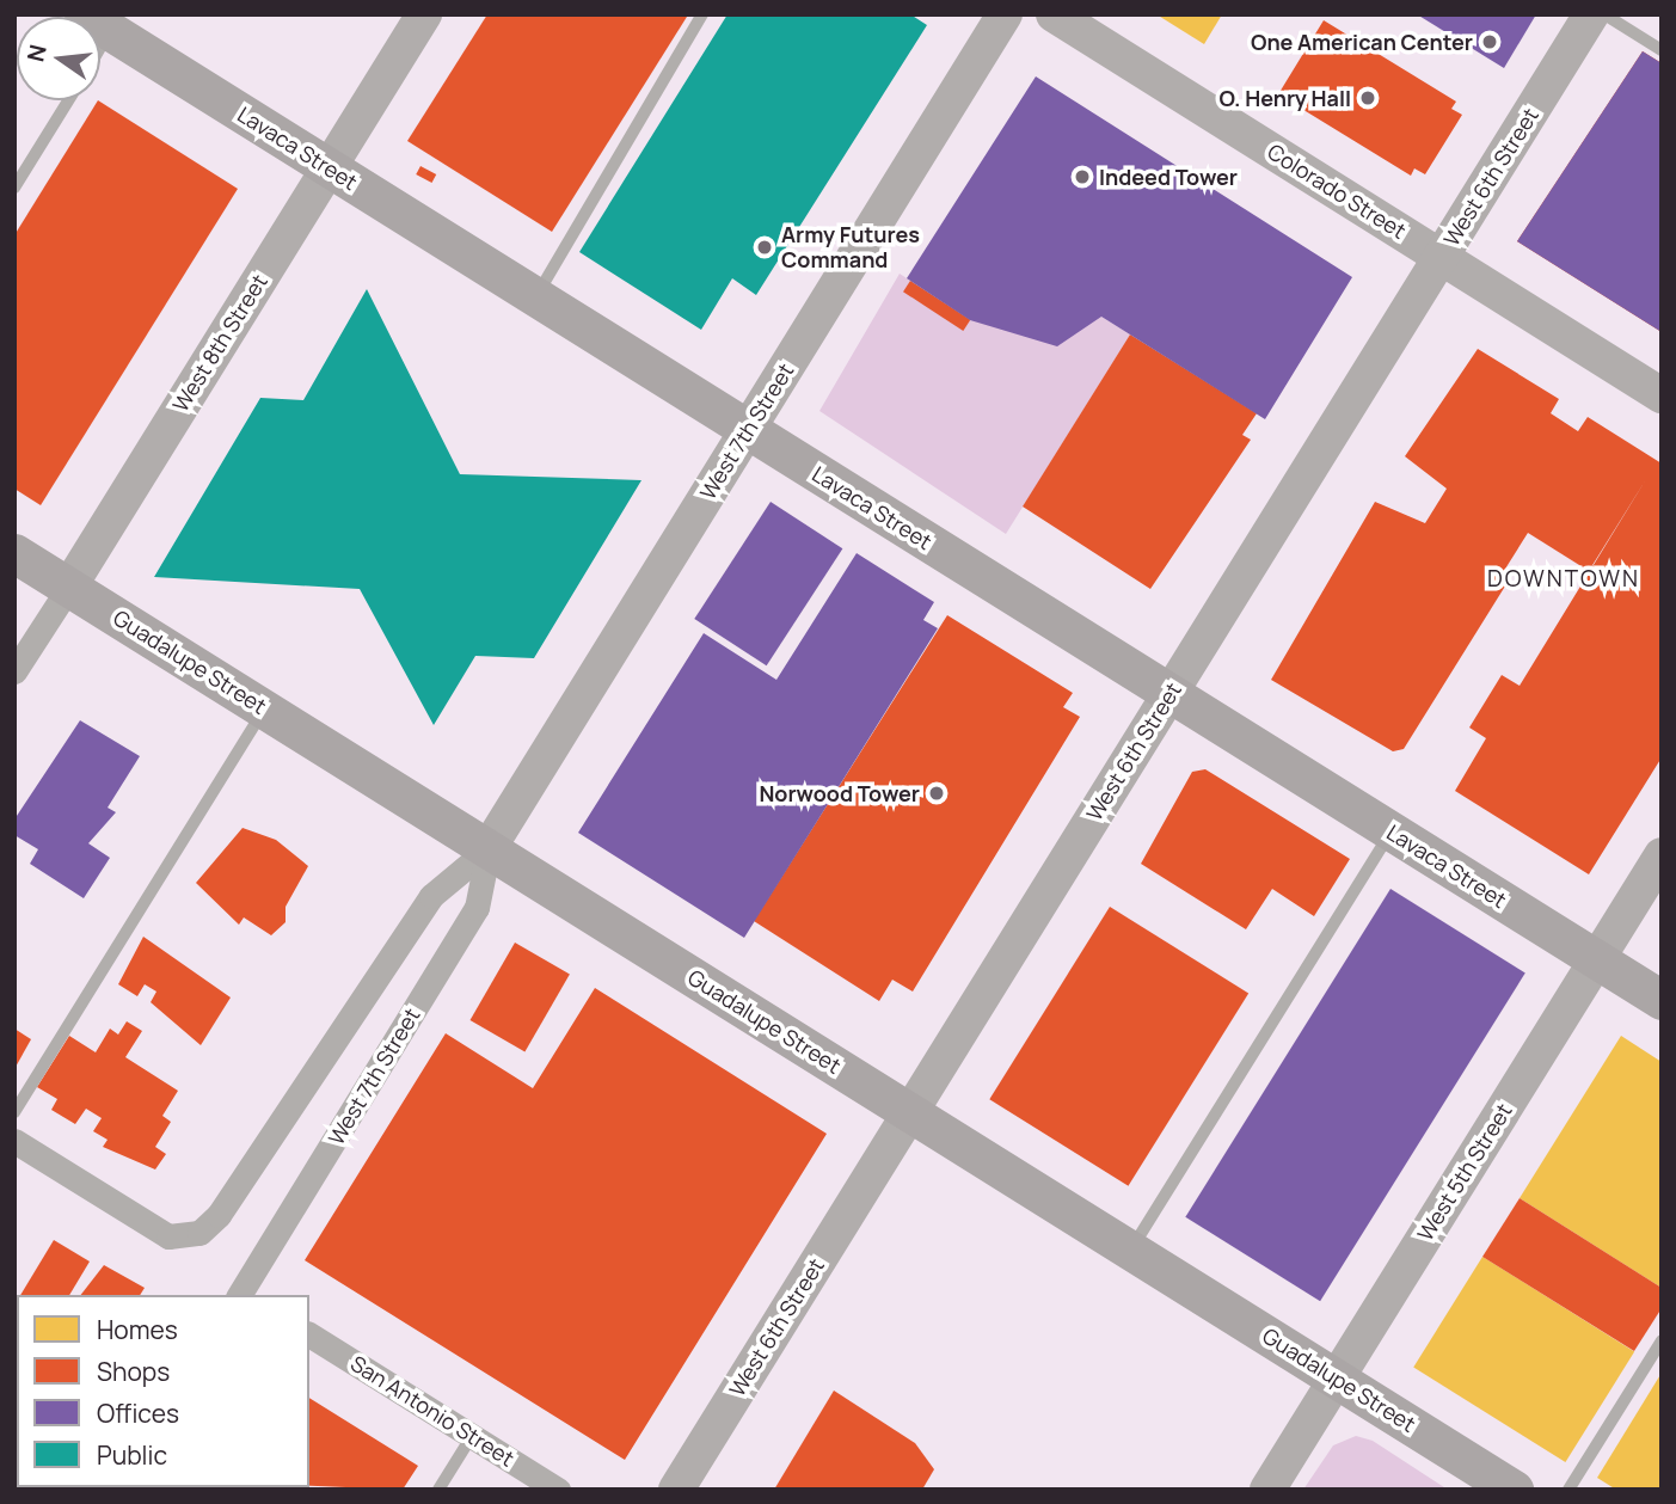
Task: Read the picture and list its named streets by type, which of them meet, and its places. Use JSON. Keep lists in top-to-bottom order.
{
  "streets": {
    "main road": [
      "Lavaca Street",
      "West 6th Street",
      "Colorado Street",
      "West 8th Street",
      "West 7th Street",
      "Guadalupe Street",
      "West 5th Street"
    ],
    "street": ["San Antonio Street"]
  },
  "crossings": [
    ["Lavaca Street", "West 6th Street"],
    ["Lavaca Street", "West 8th Street"],
    ["Lavaca Street", "West 7th Street"],
    ["Lavaca Street", "West 5th Street"],
    ["West 6th Street", "Colorado Street"],
    ["West 6th Street", "Guadalupe Street"],
    ["West 8th Street", "Guadalupe Street"],
    ["West 7th Street", "Guadalupe Street"],
    ["Guadalupe Street", "West 5th Street"]
  ],
  "districts": ["DOWNTOWN"],
  "places": [
    "One American Center",
    "O. Henry Hall",
    "Indeed Tower",
    "Army Futures Command",
    "Norwood Tower"
  ],
  "legend": [
    "Homes",
    "Shops",
    "Offices",
    "Public"
  ],
  "north": "left"
}
